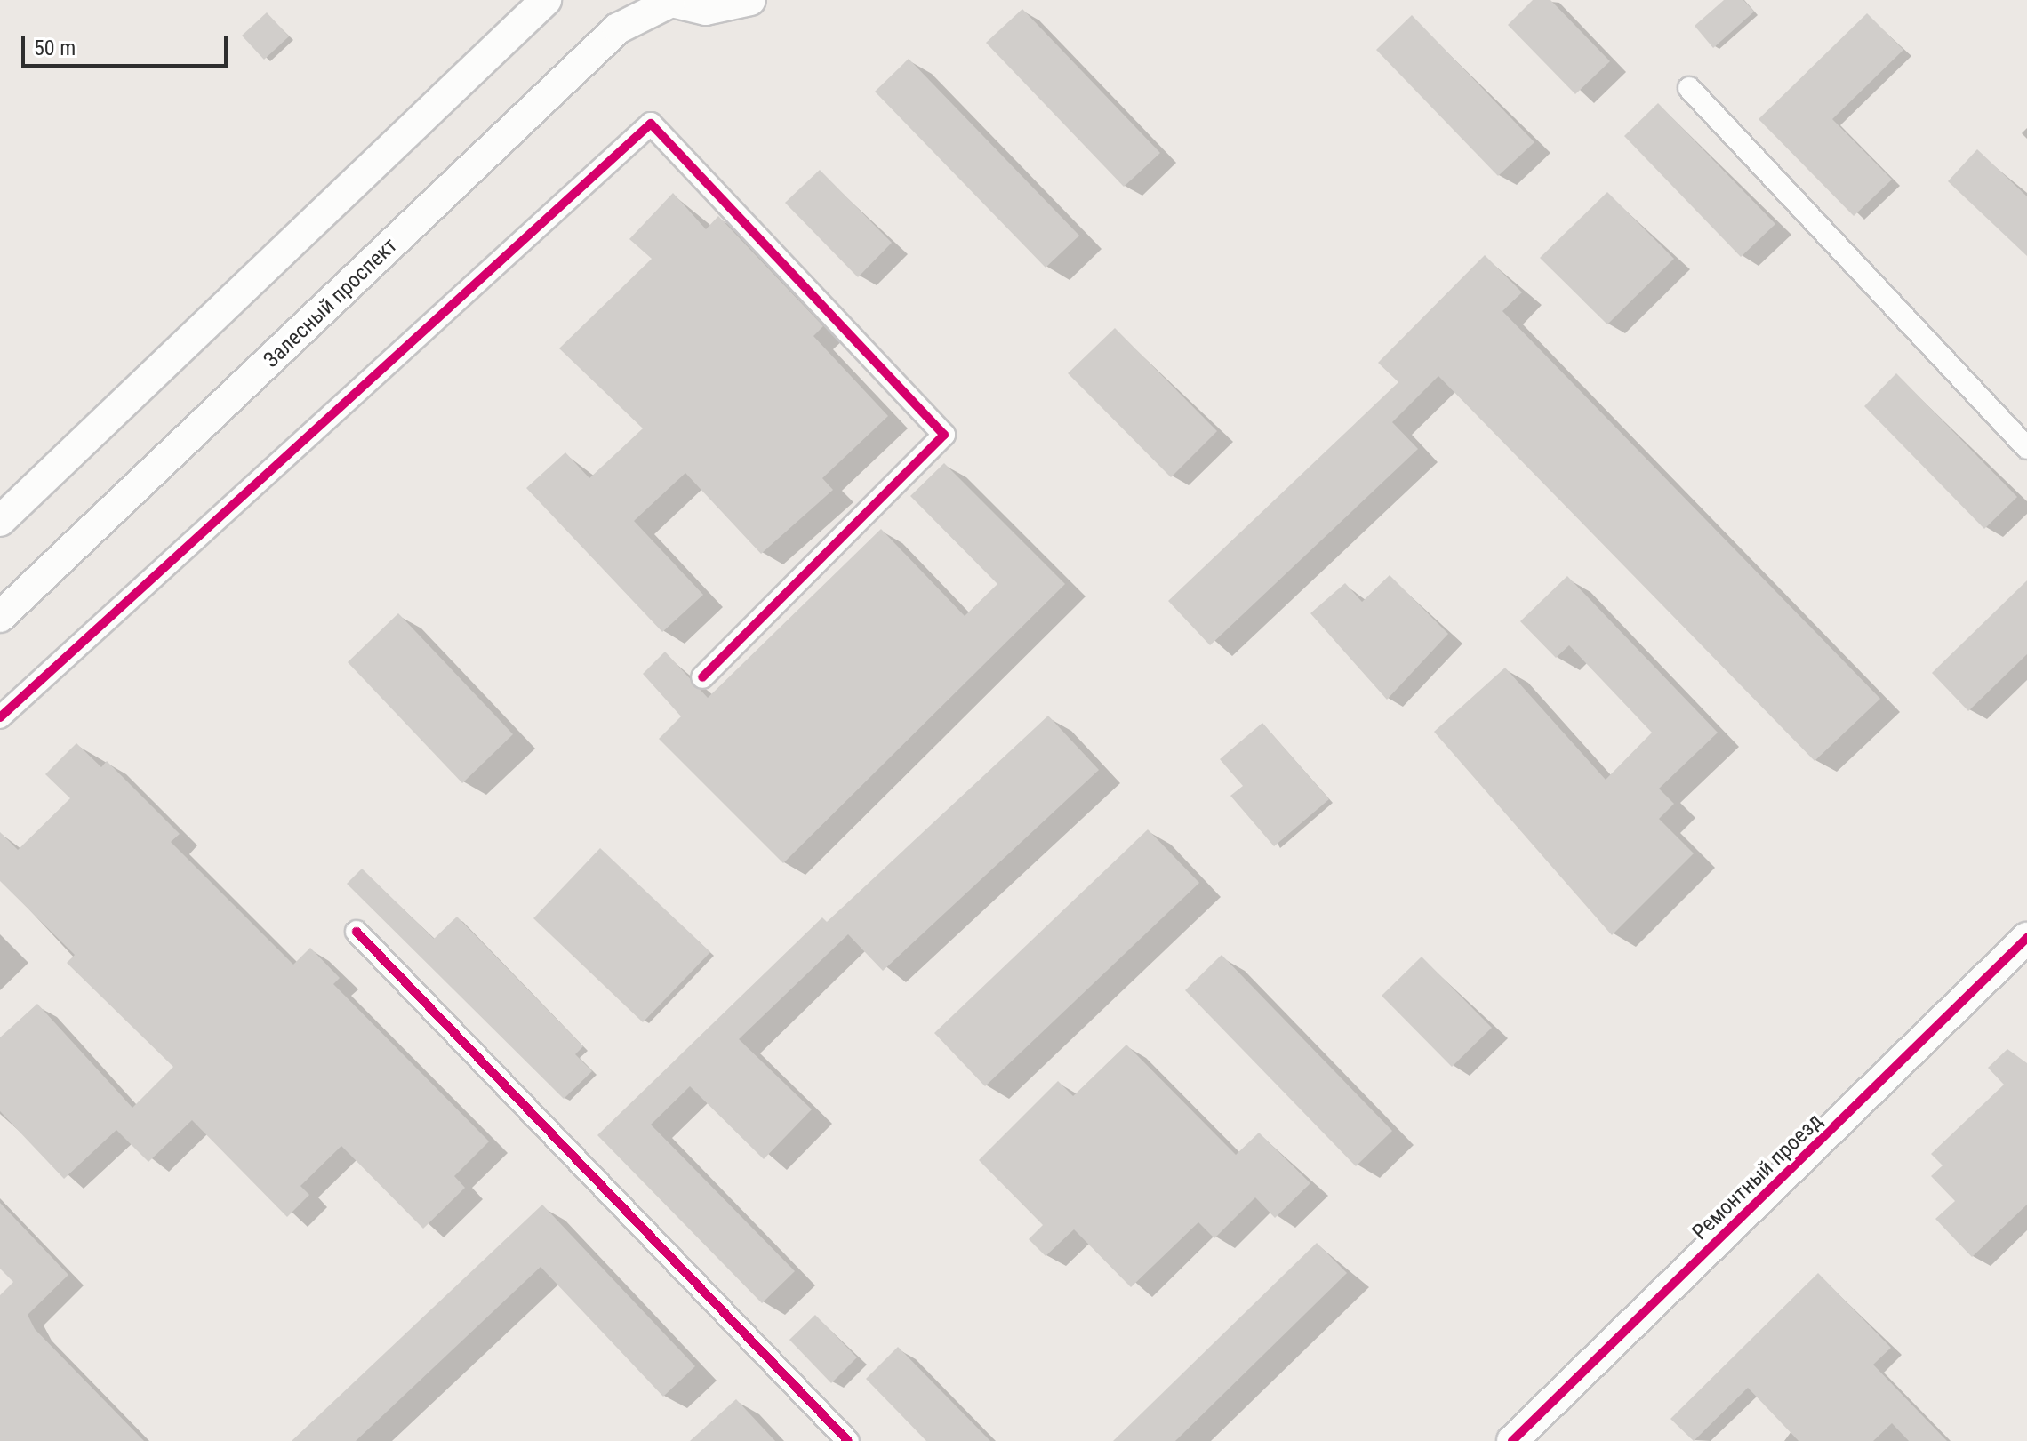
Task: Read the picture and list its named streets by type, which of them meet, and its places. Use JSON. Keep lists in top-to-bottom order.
{
  "streets": {
    "street": ["Залесный проспект", "Ремонтный проезд"]
  },
  "scale_bar": "50 m"
}
